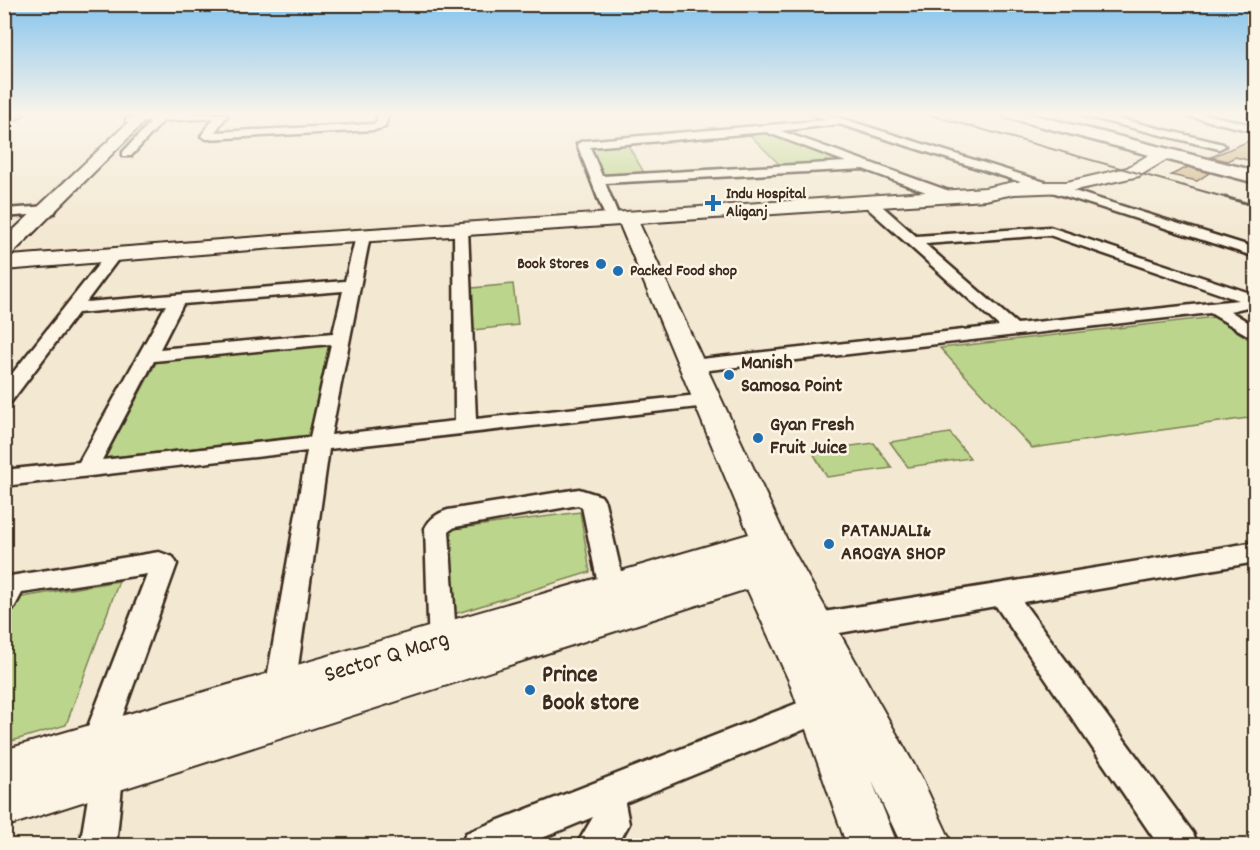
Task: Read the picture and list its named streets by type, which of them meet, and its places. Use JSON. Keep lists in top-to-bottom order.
{
  "streets": {
    "street": ["Sector Q Marg"]
  },
  "places": {
    "health": ["Indu Hospital Aliganj"],
    "other": [
      "Book Stores",
      "Packed Food shop",
      "Manish Samosa Point",
      "Gyan Fresh Fruit Juice",
      "PATANJALI& AROGYA SHOP",
      "Prince Book store"
    ]
  }
}
